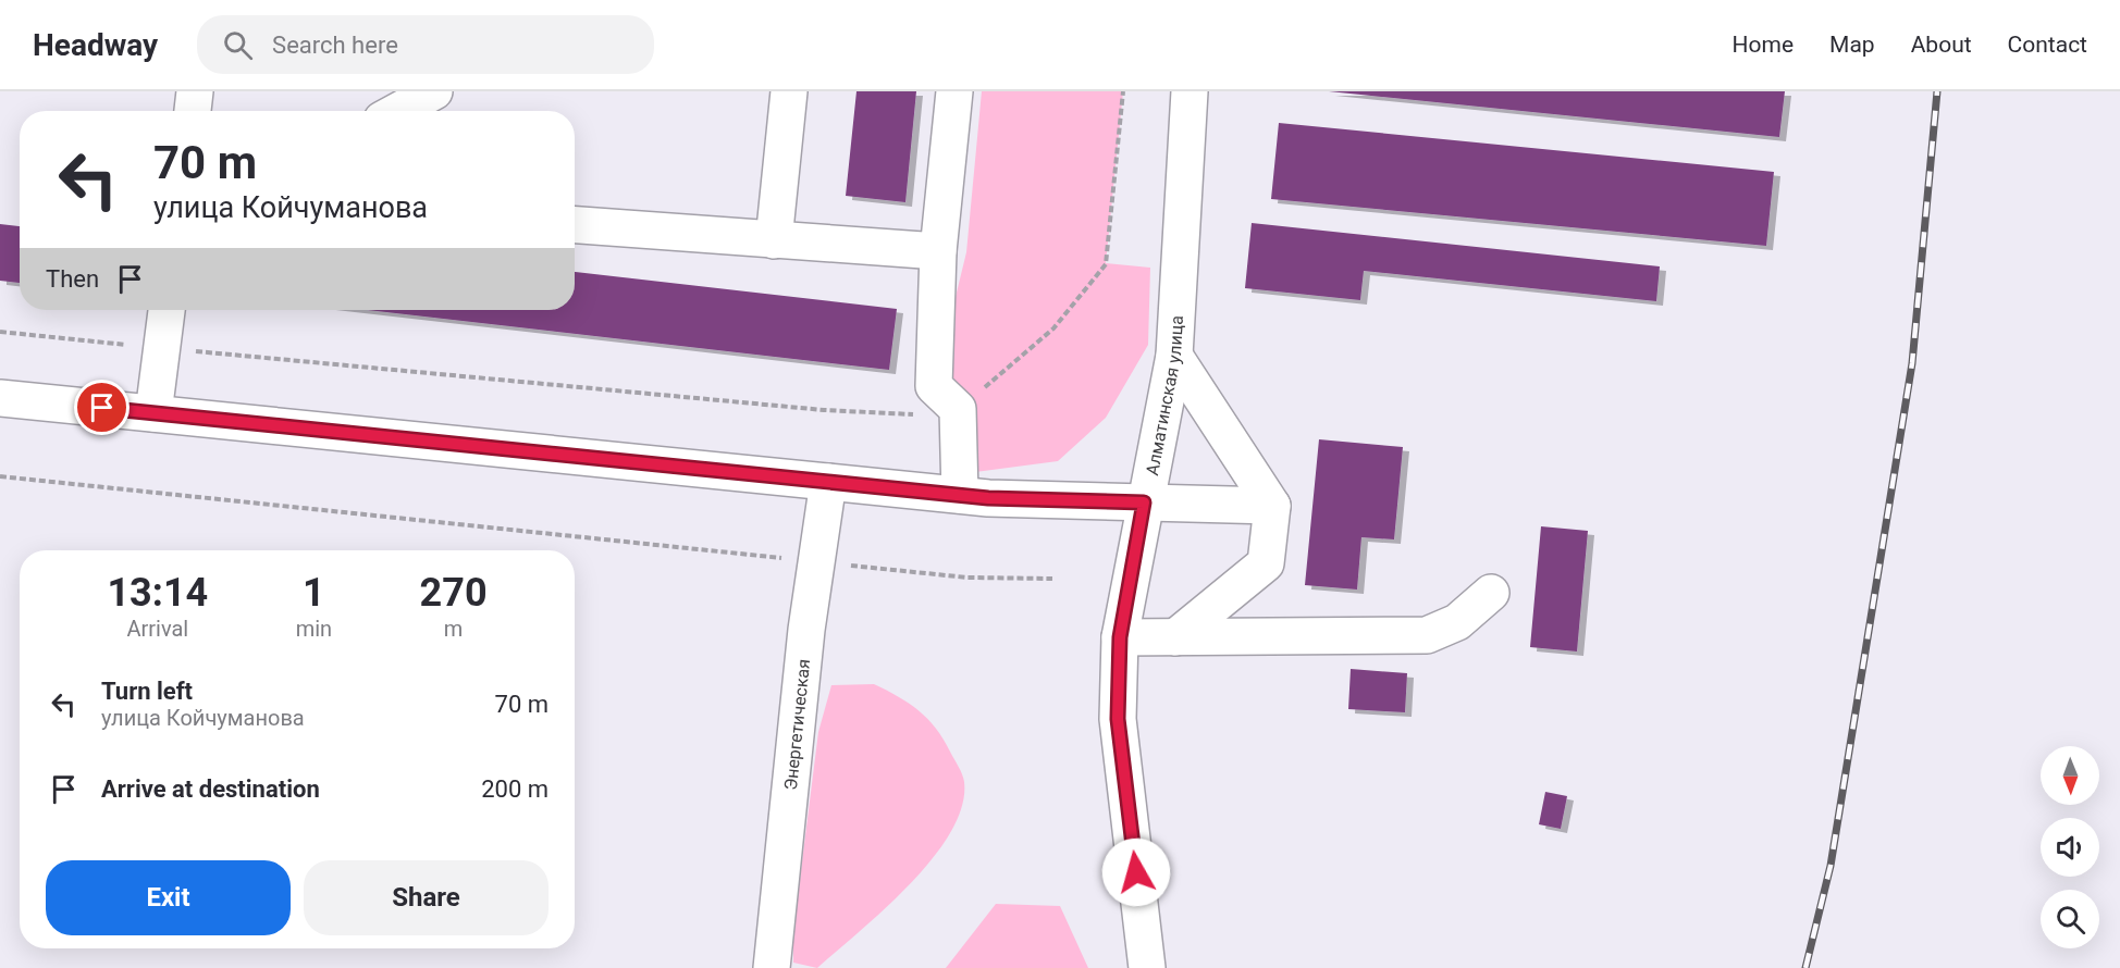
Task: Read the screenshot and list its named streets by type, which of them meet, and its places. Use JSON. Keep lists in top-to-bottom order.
{
  "streets": {
    "street": ["Алматинская улица", "Энергетическая"]
  },
  "north": "bottom",
  "page": {
    "header": "Headway",
    "search": "Search here",
    "nav": [
      "Home",
      "Map",
      "About",
      "Contact"
    ],
    "turn": ["70 m", "улица Койчуманова"],
    "then": "Then",
    "eta": [
      "13:14",
      "Arrival",
      "1",
      "min",
      "270",
      "m"
    ],
    "list": [
      {
        "name": "Turn left",
        "note": "улица Койчуманова",
        "value": "70 m"
      },
      {
        "name": "Arrive at destination",
        "value": "200 m"
      }
    ],
    "buttons": ["Exit", "Share"]
  }
}
